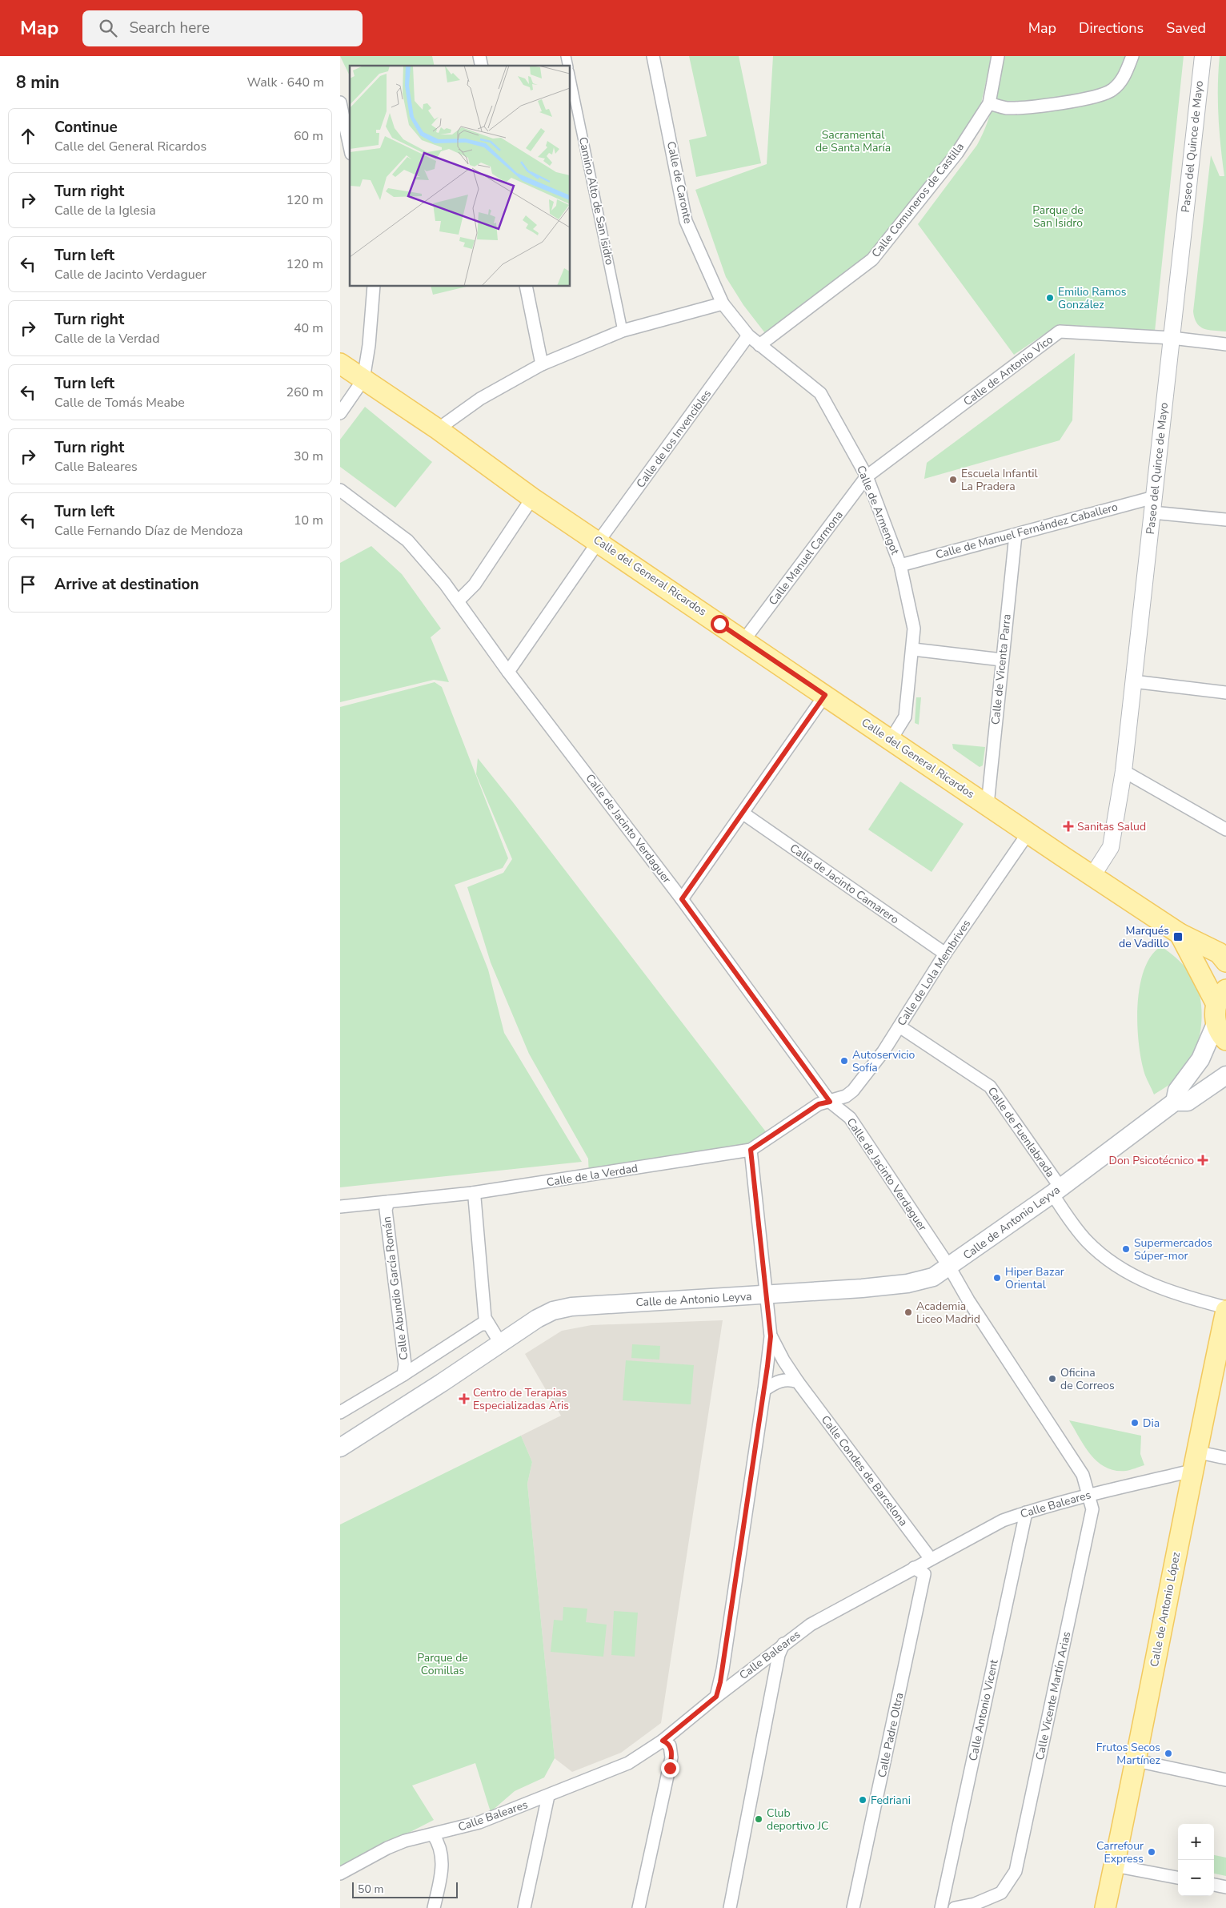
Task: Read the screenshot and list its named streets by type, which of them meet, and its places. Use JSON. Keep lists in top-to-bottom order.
{
  "streets": {
    "main road": ["Calle del General Ricardos", "Calle de Antonio Leyva", "Calle de Antonio López"],
    "street": [
      "Paseo del Quince de Mayo",
      "Calle de Caronte",
      "Calle Comuneros de Castilla",
      "Camino Alto de San Isidro",
      "Calle de Antonio Vico",
      "Calle de los Invencibles",
      "Calle de Armengot",
      "Calle de Manuel Fernández Caballero",
      "Calle Manuel Carmona",
      "Calle de Vicenta Parra",
      "Calle de Jacinto Verdaguer",
      "Calle de Jacinto Camarero",
      "Calle de Lola Membrives",
      "Calle de Fuenlabrada",
      "Calle de la Verdad",
      "Calle Abundio García Román",
      "Calle Condes de Barcelona",
      "Calle Baleares",
      "Calle Vicente Martín Arias",
      "Calle Antonio Vicent",
      "Calle Padre Oltra"
    ]
  },
  "crossings": [
    ["Paseo del Quince de Mayo", "Calle de Antonio Vico"],
    ["Paseo del Quince de Mayo", "Calle de Manuel Fernández Caballero"],
    ["Paseo del Quince de Mayo", "Calle del General Ricardos"],
    ["Calle de Caronte", "Calle de Armengot"],
    ["Calle Comuneros de Castilla", "Calle de Armengot"],
    ["Calle de Antonio Vico", "Calle de Armengot"],
    ["Calle de Antonio Vico", "Calle Manuel Carmona"],
    ["Calle de los Invencibles", "Calle de Armengot"],
    ["Calle de los Invencibles", "Calle del General Ricardos"],
    ["Calle de los Invencibles", "Calle de Jacinto Verdaguer"],
    ["Calle de Armengot", "Calle de Manuel Fernández Caballero"],
    ["Calle de Armengot", "Calle Manuel Carmona"],
    ["Calle de Armengot", "Calle del General Ricardos"],
    ["Calle de Manuel Fernández Caballero", "Calle de Vicenta Parra"],
    ["Calle Manuel Carmona", "Calle del General Ricardos"],
    ["Calle del General Ricardos", "Calle de Vicenta Parra"],
    ["Calle del General Ricardos", "Calle de Lola Membrives"],
    ["Calle de Jacinto Verdaguer", "Calle de Lola Membrives"],
    ["Calle de Jacinto Verdaguer", "Calle de la Verdad"],
    ["Calle de Jacinto Verdaguer", "Calle de Antonio Leyva"],
    ["Calle de Jacinto Verdaguer", "Calle Baleares"],
    ["Calle de Jacinto Verdaguer", "Calle Vicente Martín Arias"],
    ["Calle de Jacinto Camarero", "Calle de Lola Membrives"],
    ["Calle de Lola Membrives", "Calle de Fuenlabrada"],
    ["Calle de Lola Membrives", "Calle de la Verdad"],
    ["Calle de Fuenlabrada", "Calle de Antonio Leyva"],
    ["Calle de la Verdad", "Calle Abundio García Román"],
    ["Calle Condes de Barcelona", "Calle Baleares"],
    ["Calle Baleares", "Calle de Antonio López"],
    ["Calle Baleares", "Calle Vicente Martín Arias"],
    ["Calle Baleares", "Calle Antonio Vicent"],
    ["Calle Baleares", "Calle Padre Oltra"]
  ],
  "parks": ["Sacramental de Santa María", "Parque de San Isidro", "Parque de Comillas"],
  "places": {
    "other": [
      "Emilio Ramos González",
      "Escuela Infantil La Pradera",
      "Autoservicio Sofía",
      "Supermercados Súper-mor",
      "Hiper Bazar Oriental",
      "Academia Liceo Madrid",
      "Oficina de Correos",
      "Dia",
      "Frutos Secos Martínez",
      "Fedriani",
      "Club deportivo JC",
      "Carrefour Express"
    ],
    "health": ["Sanitas Salud", "Don Psicotécnico", "Centro de Terapias Especializadas Aris"],
    "transit": ["Marqués de Vadillo"]
  },
  "scale_bar": "50 m",
  "page": {
    "header": "Map",
    "search": "Search here",
    "nav": ["Map", "Directions", "Saved"],
    "heading": ["8 min", "Walk · 640 m"],
    "list": [
      ["Continue", "Calle del General Ricardos", "60 m"],
      ["Turn right", "Calle de la Iglesia", "120 m"],
      ["Turn left", "Calle de Jacinto Verdaguer", "120 m"],
      ["Turn right", "Calle de la Verdad", "40 m"],
      ["Turn left", "Calle de Tomás Meabe", "260 m"],
      ["Turn right", "Calle Baleares", "30 m"],
      ["Turn left", "Calle Fernando Díaz de Mendoza", "10 m"],
      "Arrive at destination"
    ],
    "map_buttons": ["+", "−"],
    "scale": "50 m"
  }
}
